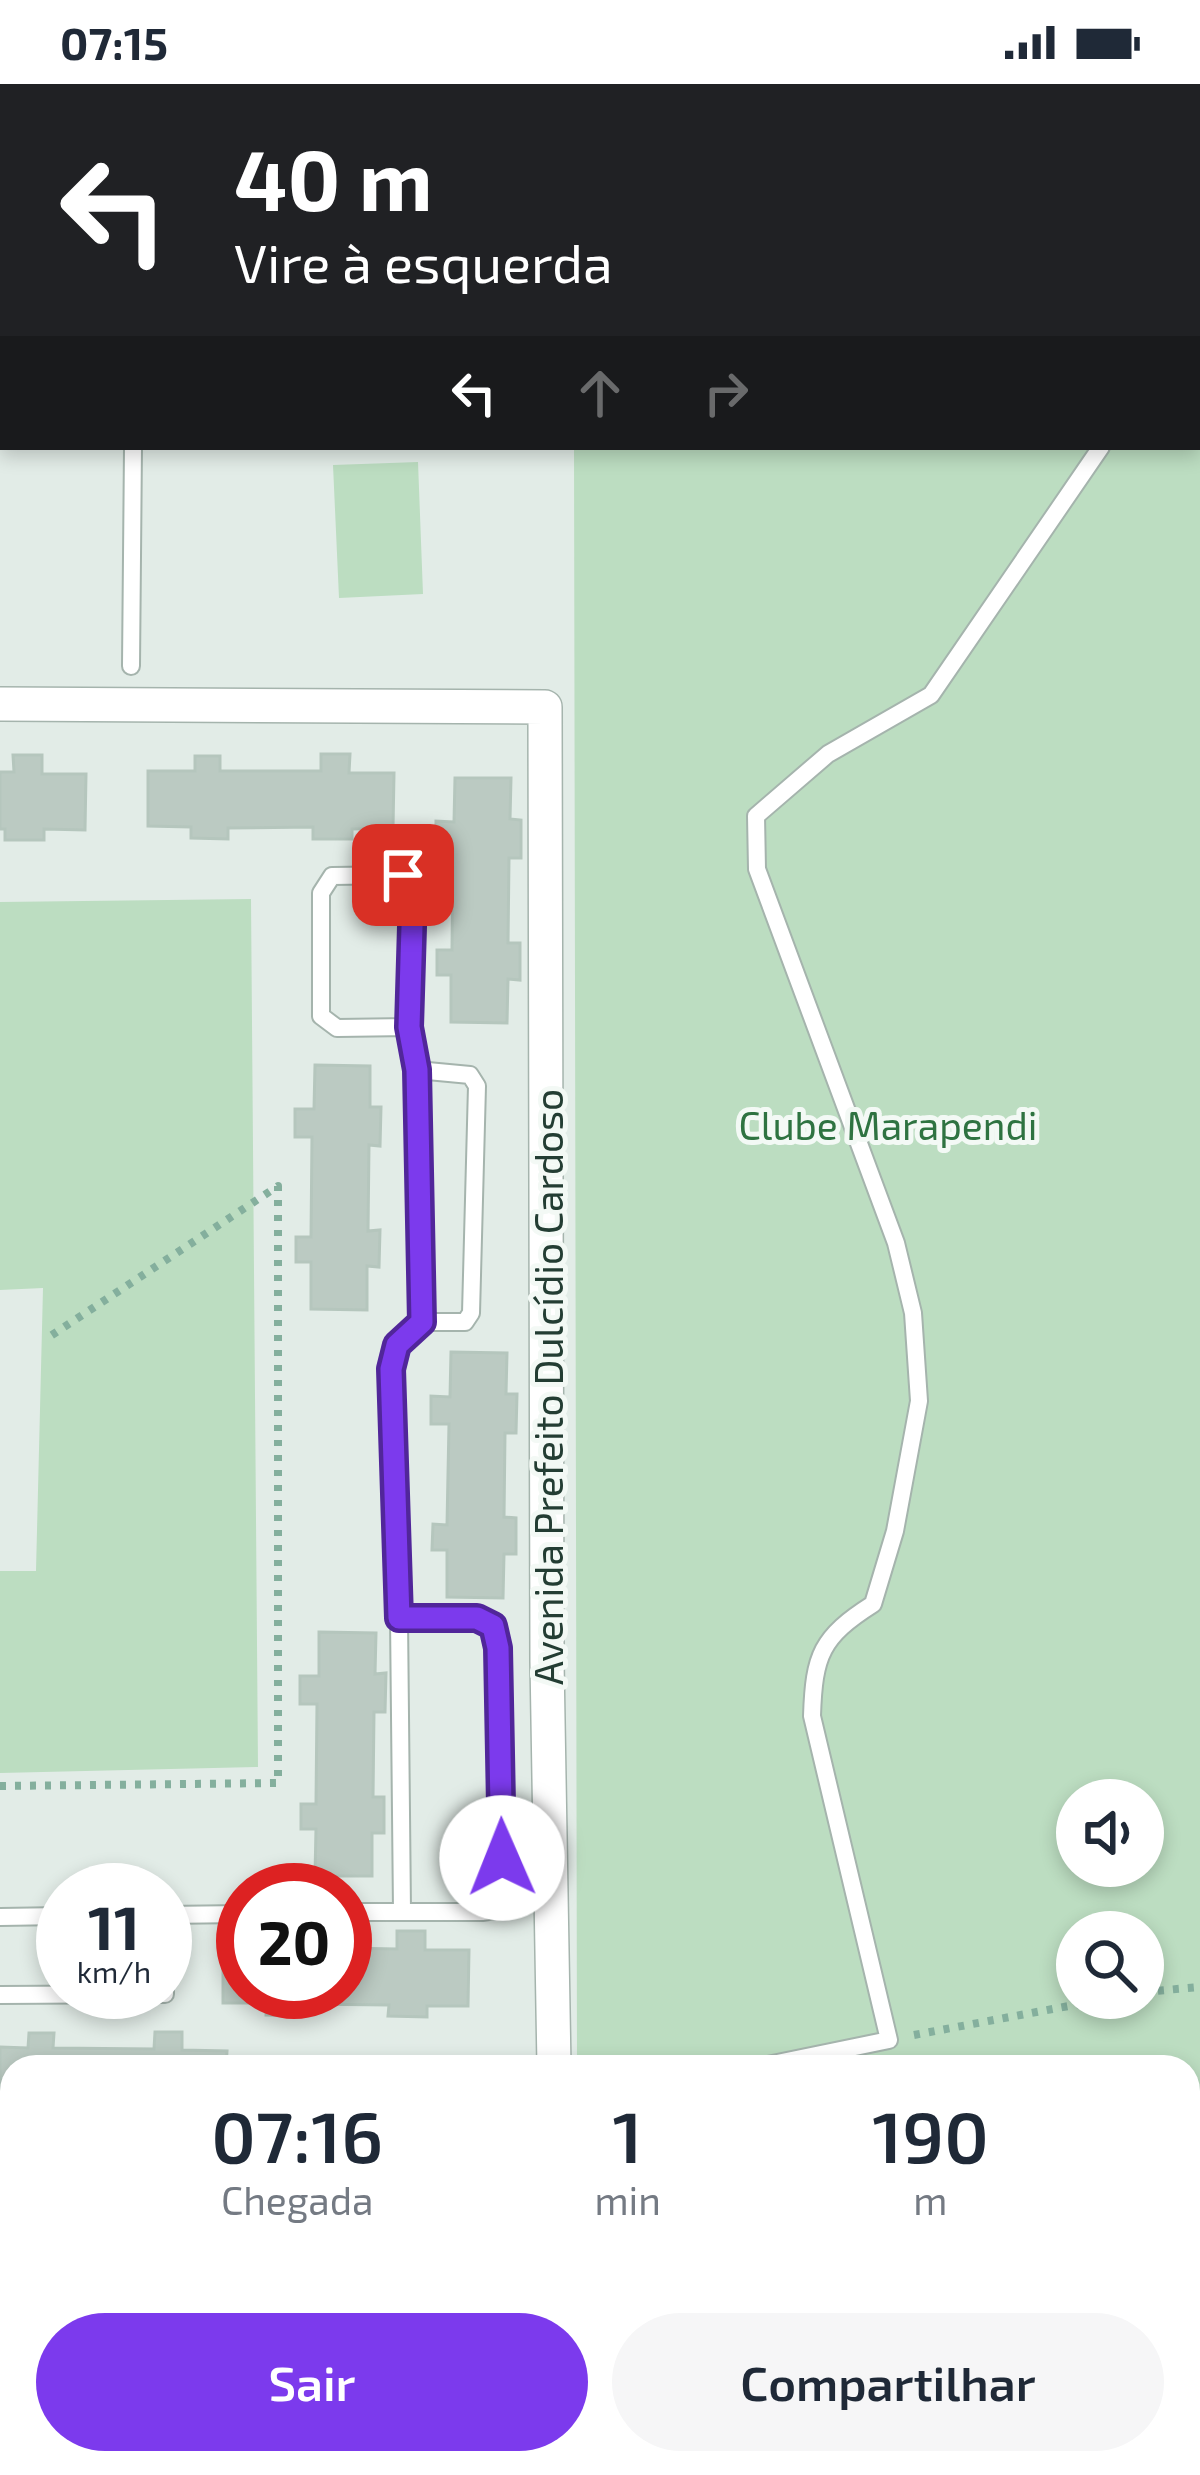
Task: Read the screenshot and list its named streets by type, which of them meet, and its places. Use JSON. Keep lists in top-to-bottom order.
{
  "streets": {
    "street": ["Avenida Prefeito Dulcídio Cardoso"]
  },
  "parks": ["Clube Marapendi"],
  "page": {
    "status": "07:15",
    "turn": ["40 m", "Vire à esquerda"],
    "speed": "11 km/h",
    "limit": "20",
    "eta": [
      "07:16",
      "Chegada",
      "1",
      "min",
      "190",
      "m"
    ],
    "buttons": ["Sair", "Compartilhar"]
  }
}
